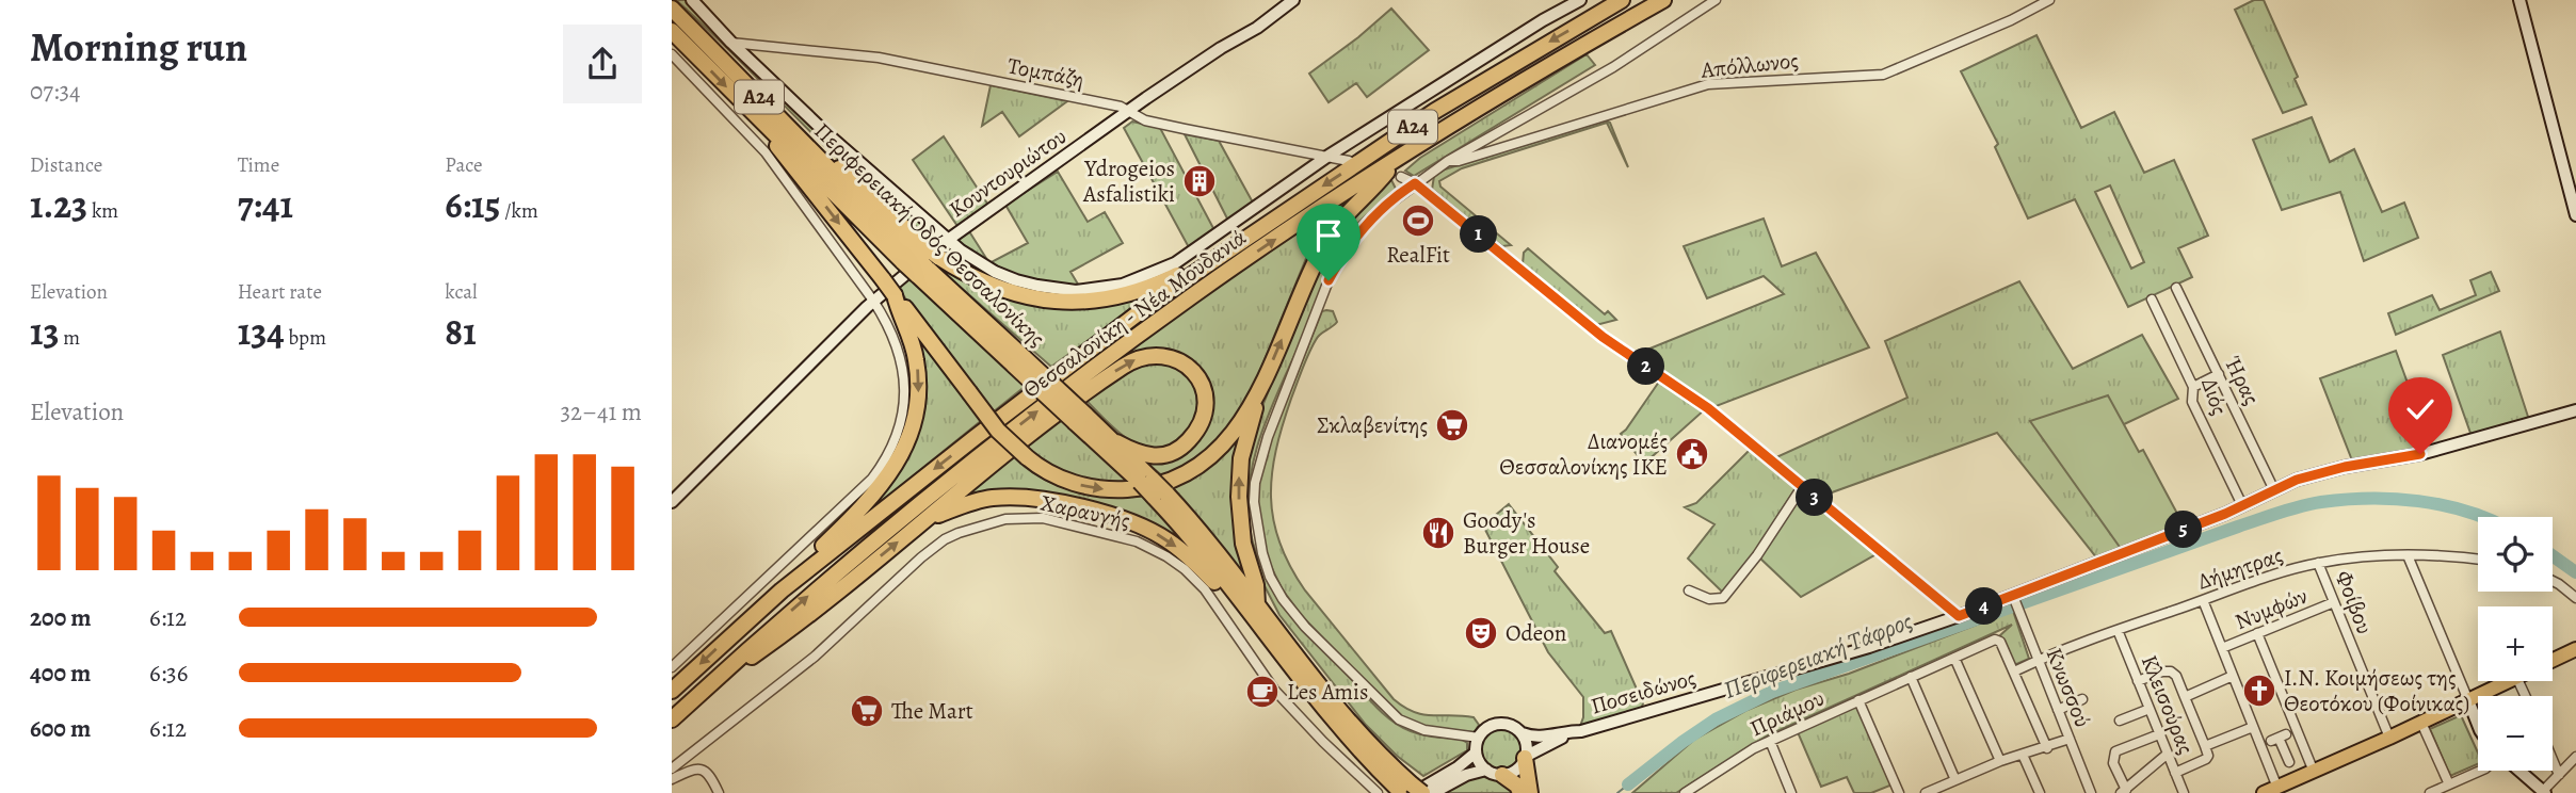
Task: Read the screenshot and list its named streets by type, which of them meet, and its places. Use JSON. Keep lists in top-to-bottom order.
{
  "streets": {
    "highway": ["Α24", "Περιφερειακή Οδός Θεσσαλονίκης", "Θεσσαλονίκη - Νέα Μουδανιά"],
    "street": [
      "Απόλλωνος",
      "Τομπάζη",
      "Κουντουριώτου",
      "Ήρας",
      "Διός",
      "Χαραυγής",
      "Δήμητρας",
      "Φοίβου",
      "Νυμφών",
      "Κνωσσού",
      "Ποσειδώνος",
      "Κλεισούρας",
      "Πριάμου"
    ]
  },
  "crossings": [
    ["Τομπάζη", "Κουντουριώτου"],
    ["Α24", "Περιφερειακή Οδός Θεσσαλονίκης"],
    ["Α24", "Θεσσαλονίκη - Νέα Μουδανιά"],
    ["Ήρας", "Ποσειδώνος"],
    ["Διός", "Ποσειδώνος"],
    ["Δήμητρας", "Φοίβου"],
    ["Δήμητρας", "Κνωσσού"],
    ["Δήμητρας", "Κλεισούρας"],
    ["Δήμητρας", "Πριάμου"],
    ["Φοίβου", "Νυμφών"],
    ["Κνωσσού", "Ποσειδώνος"]
  ],
  "water": ["Περιφερειακή Τάφρος"],
  "places": {
    "building": ["Ydrogeios Asfalistiki"],
    "sports": ["RealFit"],
    "supermarket": ["Σκλαβενίτης", "The Mart"],
    "public building": ["Διανομές Θεσσαλονίκης ΙΚΕ"],
    "restaurant": ["Goody's Burger House"],
    "theatre": ["Odeon"],
    "church": ["Ι.Ν. Κοιμήσεως της Θεοτόκου (Φοίνικας)"],
    "cafe": ["Les Amis"]
  },
  "page": {
    "heading": ["Morning run", "07:34"],
    "stats": [
      ["Distance", "1.23 km"],
      ["Time", "7:41"],
      ["Pace", "6:15 /km"],
      ["Elevation", "13 m"],
      ["Heart rate", "134 bpm"],
      ["kcal", "81"]
    ],
    "pins": [
      "1",
      "2",
      "3",
      "5",
      "4"
    ],
    "chart": ["Elevation", "32–41 m"],
    "map_buttons": ["+", "−"],
    "list": [
      {
        "name": "200 m",
        "note": "6:12"
      },
      {
        "name": "400 m",
        "note": "6:36"
      },
      {
        "name": "600 m",
        "note": "6:12"
      }
    ]
  }
}
